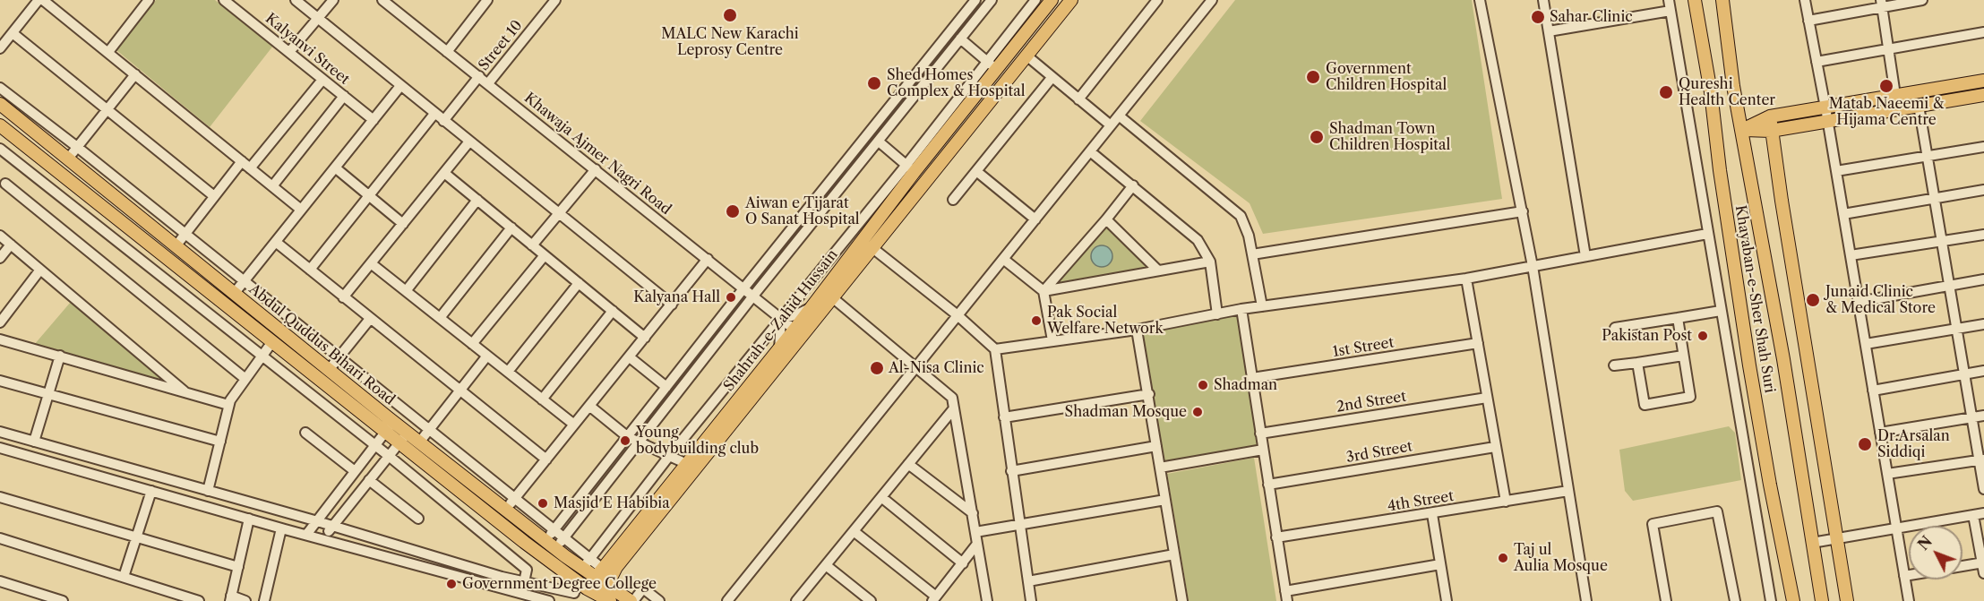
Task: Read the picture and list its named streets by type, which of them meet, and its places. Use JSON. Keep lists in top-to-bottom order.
{
  "streets": {
    "main road": ["Khayaban-e-Sher Shah Suri", "Shahrah-e-Zahid Hussain", "Abdul Quddus Bihari Road"],
    "street": [
      "Street 10",
      "Kalyanvi Street",
      "Khawaja Ajmer Nagri Road",
      "1st Street",
      "2nd Street",
      "3rd Street",
      "4th Street"
    ]
  },
  "crossings": [
    ["Street 10", "Khawaja Ajmer Nagri Road"],
    ["Khawaja Ajmer Nagri Road", "Shahrah-e-Zahid Hussain"],
    ["Shahrah-e-Zahid Hussain", "Abdul Quddus Bihari Road"]
  ],
  "places": [
    "MALC New Karachi Leprosy Centre",
    "Sahar Clinic",
    "Government Children Hospital",
    "Shed Homes Complex & Hospital",
    "Matab Naeemi & Hijama Centre",
    "Qureshi Health Center",
    "Shadman Town Children Hospital",
    "Aiwan e Tijarat O Sanat Hospital",
    "Kalyana Hall",
    "Junaid Clinic & Medical Store",
    "Pak Social Welfare Network",
    "Pakistan Post",
    "Al-Nisa Clinic",
    "Shadman",
    "Shadman Mosque",
    "Young bodybuilding club",
    "Dr.Arsalan Siddiqi",
    "Masjid E Habibia",
    "Taj ul Aulia Mosque",
    "Government Degree College"
  ],
  "north": "top left"
}
